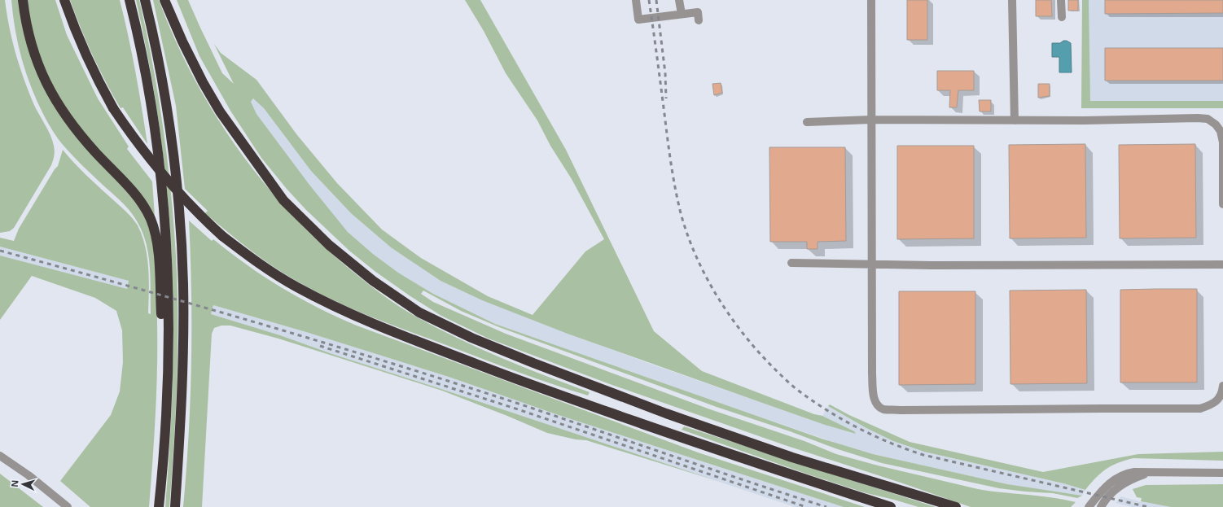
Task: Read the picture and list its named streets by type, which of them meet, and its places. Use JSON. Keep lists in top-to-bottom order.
{
  "north": "left"
}
